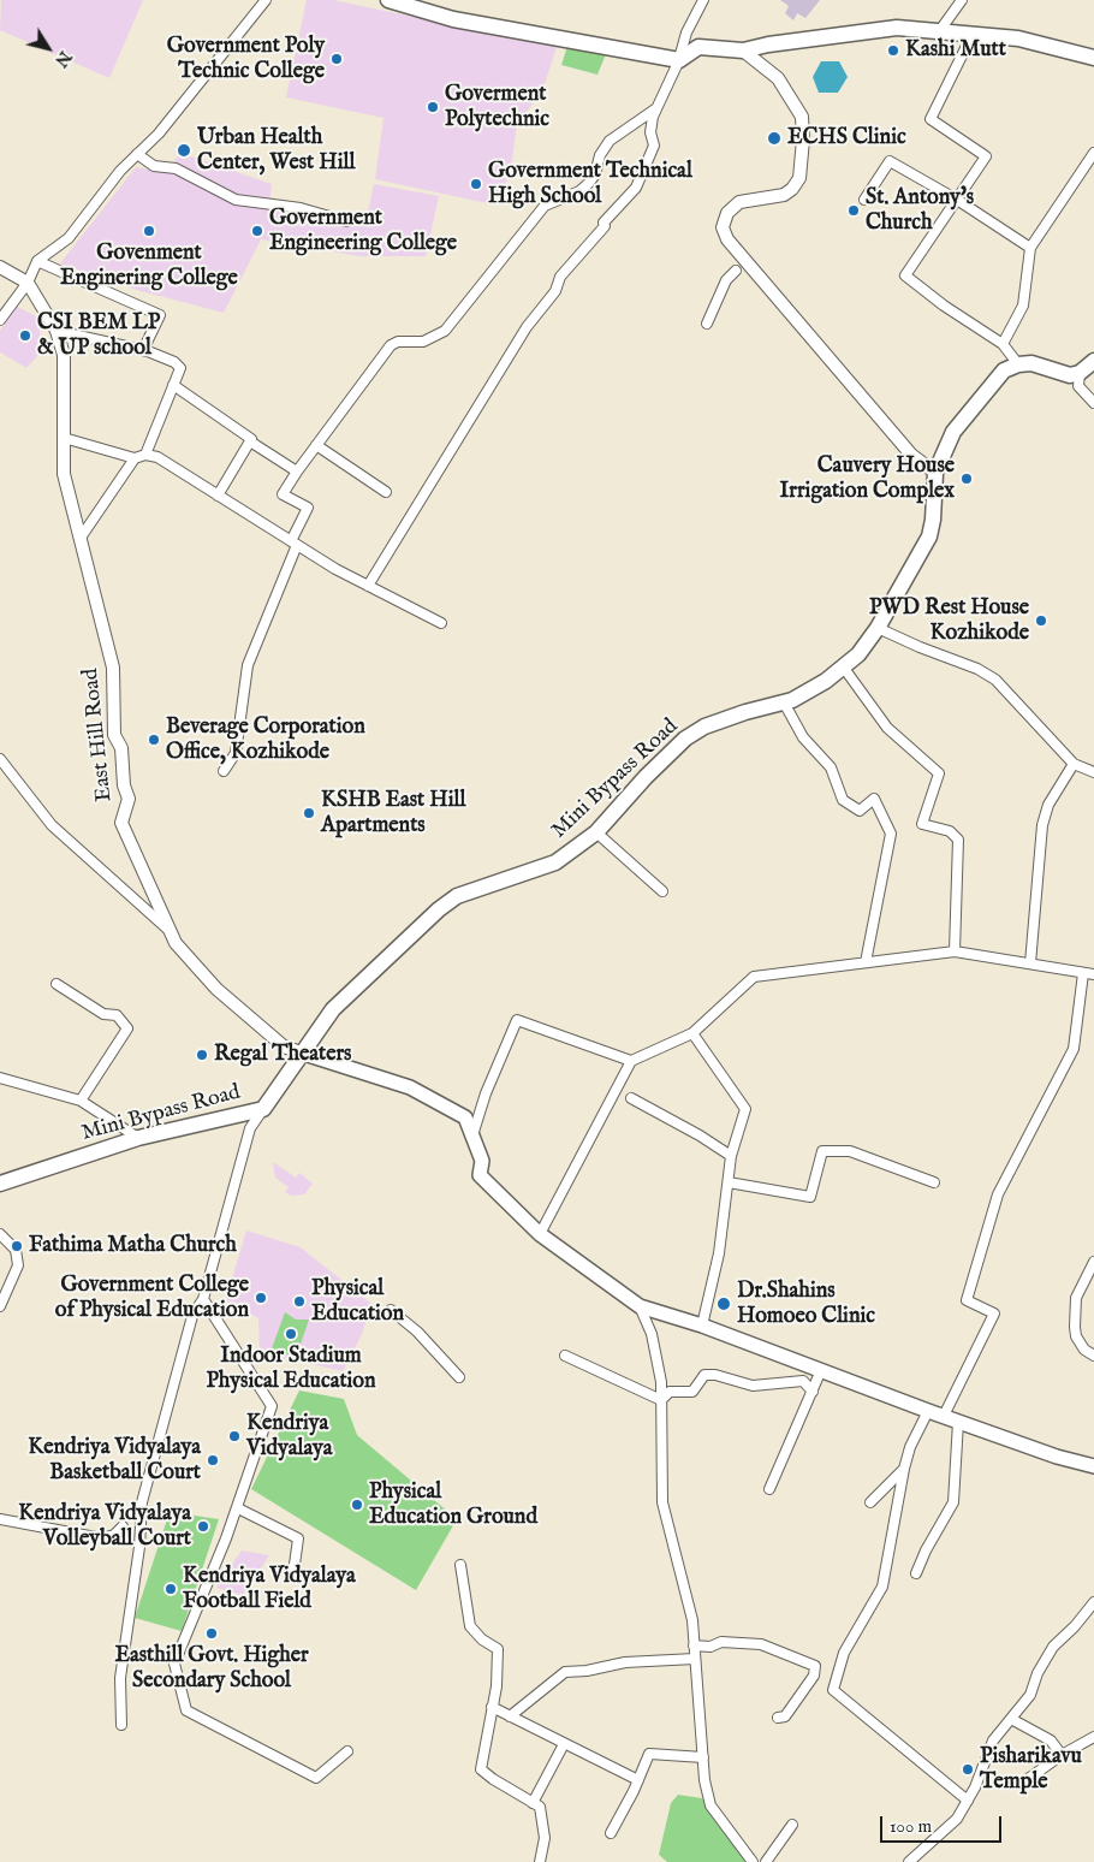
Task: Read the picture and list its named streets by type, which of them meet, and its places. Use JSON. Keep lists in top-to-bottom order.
{
  "streets": {
    "main road": ["Mini Bypass Road"],
    "street": ["East Hill Road"]
  },
  "crossings": [
    ["East Hill Road", "Mini Bypass Road"]
  ],
  "places": [
    "Kashi Mutt",
    "Government Poly Technic College",
    "Goverment Polytechnic",
    "ECHS Clinic",
    "Urban Health Center, West Hill",
    "Government Technical High School",
    "St. Antony's Church",
    "Govenment Enginering College",
    "Government Engineering College",
    "CSI BEM LP & UP school",
    "Cauvery House Irrigation Complex",
    "PWD Rest House Kozhikode",
    "Beverage Corporation Office, Kozhikode",
    "KSHB East Hill Apartments",
    "Regal Theaters",
    "Fathima Matha Church",
    "Government College of Physical Education",
    "Physical Education",
    "Dr.Shahins Homoeo Clinic",
    "Indoor Stadium Physical Education",
    "Kendriya Vidyalaya",
    "Kendriya Vidyalaya Basketball Court",
    "Physical Education Ground",
    "Kendriya Vidyalaya Volleyball Court",
    "Kendriya Vidyalaya Football Field",
    "Easthill Govt. Higher Secondary School",
    "Pisharikavu Temple"
  ],
  "scale_bar": "100 m",
  "north": "bottom right"
}
